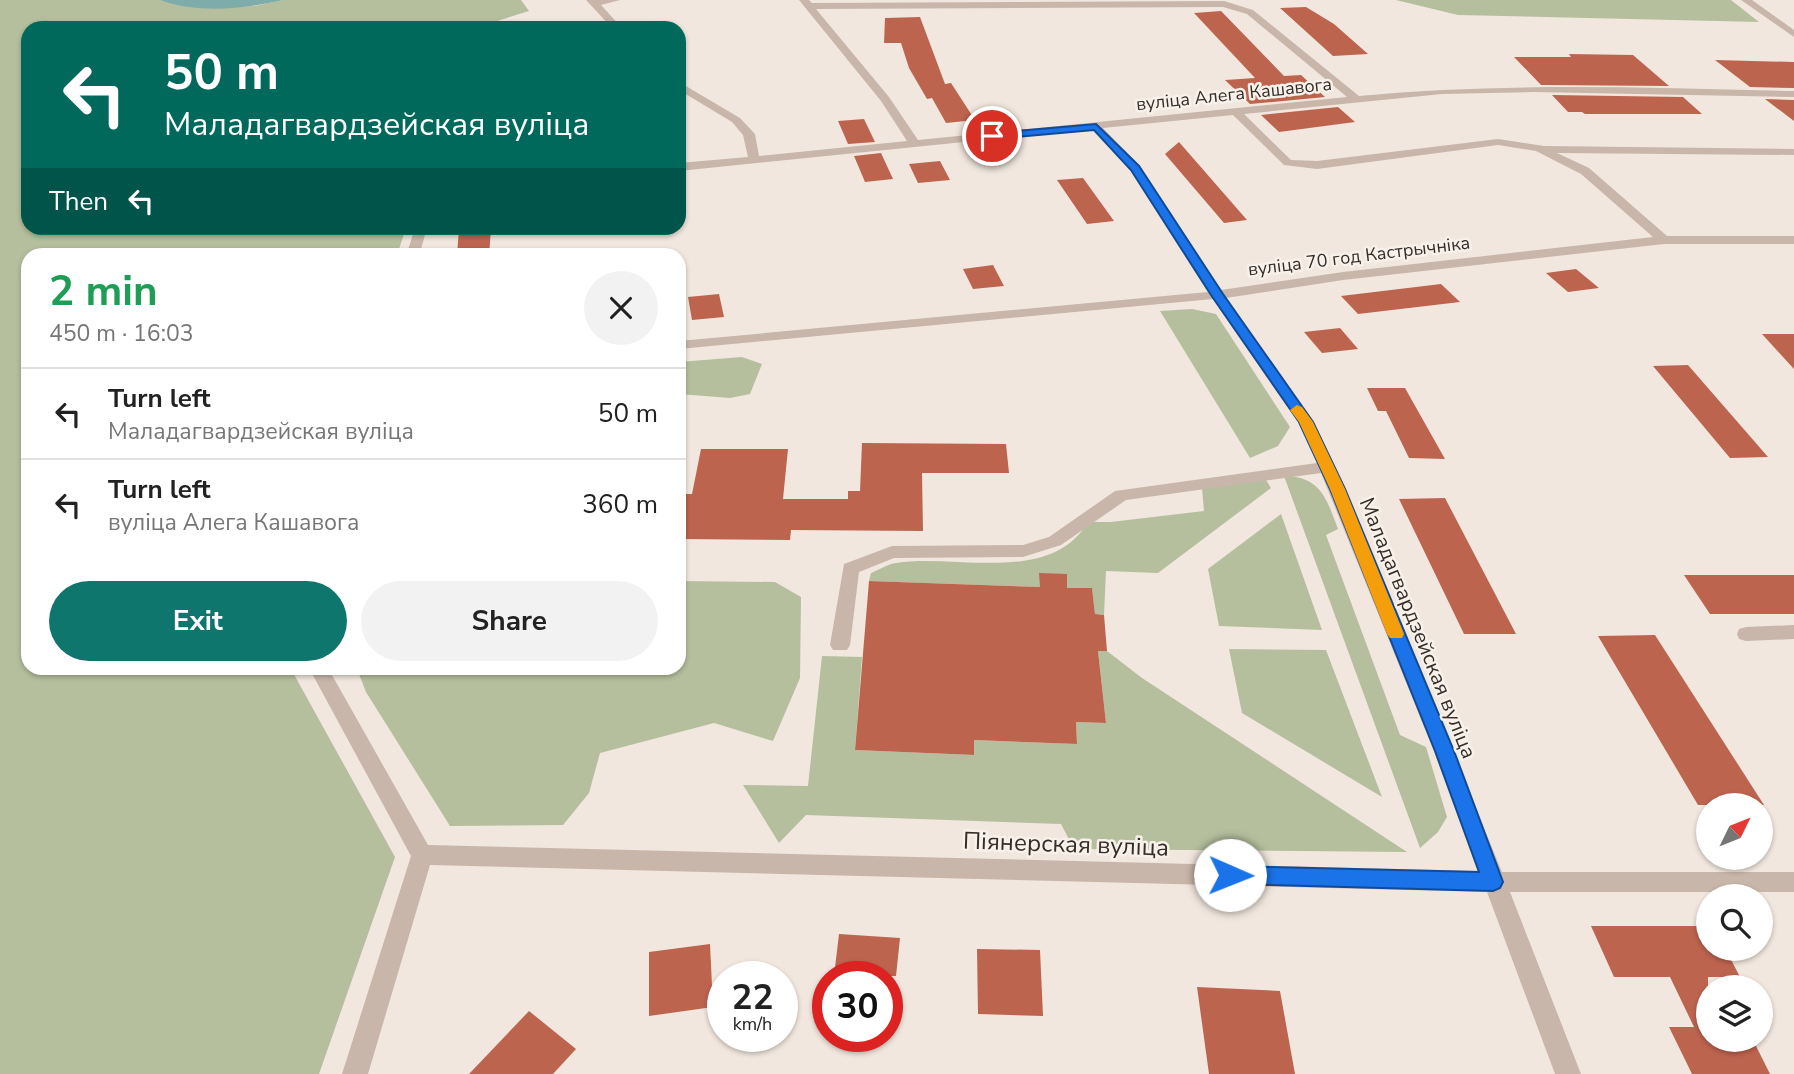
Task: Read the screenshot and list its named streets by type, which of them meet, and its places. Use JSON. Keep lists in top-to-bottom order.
{
  "streets": {
    "street": [
      "вуліца Алега Кашавога",
      "вуліца 70 год Кастрычніка",
      "Маладагвардзейская вуліца",
      "Піянерская вуліца"
    ]
  },
  "crossings": [
    ["вуліца Алега Кашавога", "Маладагвардзейская вуліца"],
    ["вуліца 70 год Кастрычніка", "Маладагвардзейская вуліца"],
    ["Маладагвардзейская вуліца", "Піянерская вуліца"]
  ],
  "north": "top right",
  "page": {
    "turn": ["50 m", "Маладагвардзейская вуліца"],
    "then": "Then",
    "heading": ["2 min", "450 m · 16:03"],
    "list": [
      {
        "name": "Turn left",
        "note": "Маладагвардзейская вуліца",
        "value": "50 m"
      },
      {
        "name": "Turn left",
        "note": "вуліца Алега Кашавога",
        "value": "360 m"
      }
    ],
    "buttons": ["Exit", "Share"],
    "speed": "22 km/h",
    "limit": "30"
  }
}
